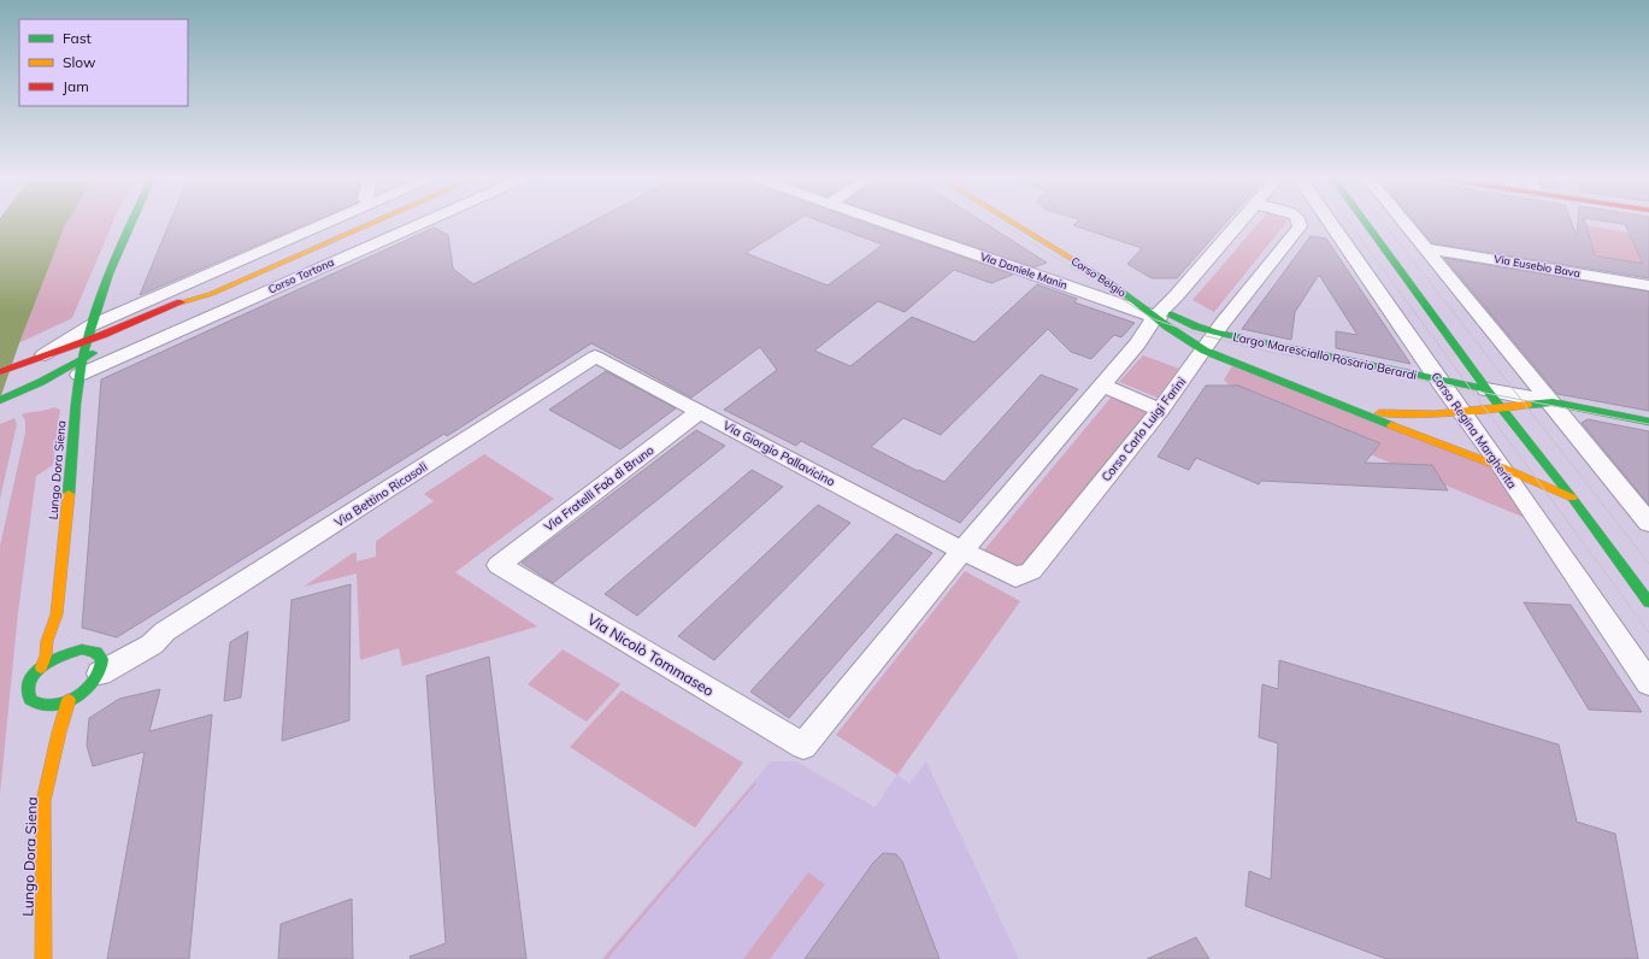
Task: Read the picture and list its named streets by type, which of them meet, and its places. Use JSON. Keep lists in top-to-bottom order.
{
  "streets": {
    "main road": [
      "Corso Tortona",
      "Corso Belgio",
      "Largo Maresciallo Rosario Berardi",
      "Lungo Dora Siena"
    ],
    "street": [
      "Via Eusebio Bava",
      "Via Daniele Manin",
      "Corso Carlo Luigi Farini",
      "Corso Regina Margherita",
      "Via Giorgio Pallavicino",
      "Via Fratelli Faà di Bruno",
      "Via Bettino Ricasoli",
      "Via Nicolò Tommaseo"
    ]
  },
  "crossings": [
    ["Via Daniele Manin", "Corso Belgio"],
    ["Via Daniele Manin", "Largo Maresciallo Rosario Berardi"],
    ["Corso Tortona", "Lungo Dora Siena"],
    ["Corso Belgio", "Largo Maresciallo Rosario Berardi"],
    ["Corso Belgio", "Corso Carlo Luigi Farini"],
    ["Largo Maresciallo Rosario Berardi", "Corso Carlo Luigi Farini"],
    ["Largo Maresciallo Rosario Berardi", "Corso Regina Margherita"],
    ["Corso Carlo Luigi Farini", "Via Giorgio Pallavicino"],
    ["Corso Carlo Luigi Farini", "Via Nicolò Tommaseo"],
    ["Via Giorgio Pallavicino", "Via Fratelli Faà di Bruno"],
    ["Via Giorgio Pallavicino", "Via Bettino Ricasoli"],
    ["Via Giorgio Pallavicino", "Via Nicolò Tommaseo"],
    ["Via Fratelli Faà di Bruno", "Via Nicolò Tommaseo"]
  ],
  "legend": ["Fast", "Slow", "Jam"]
}
